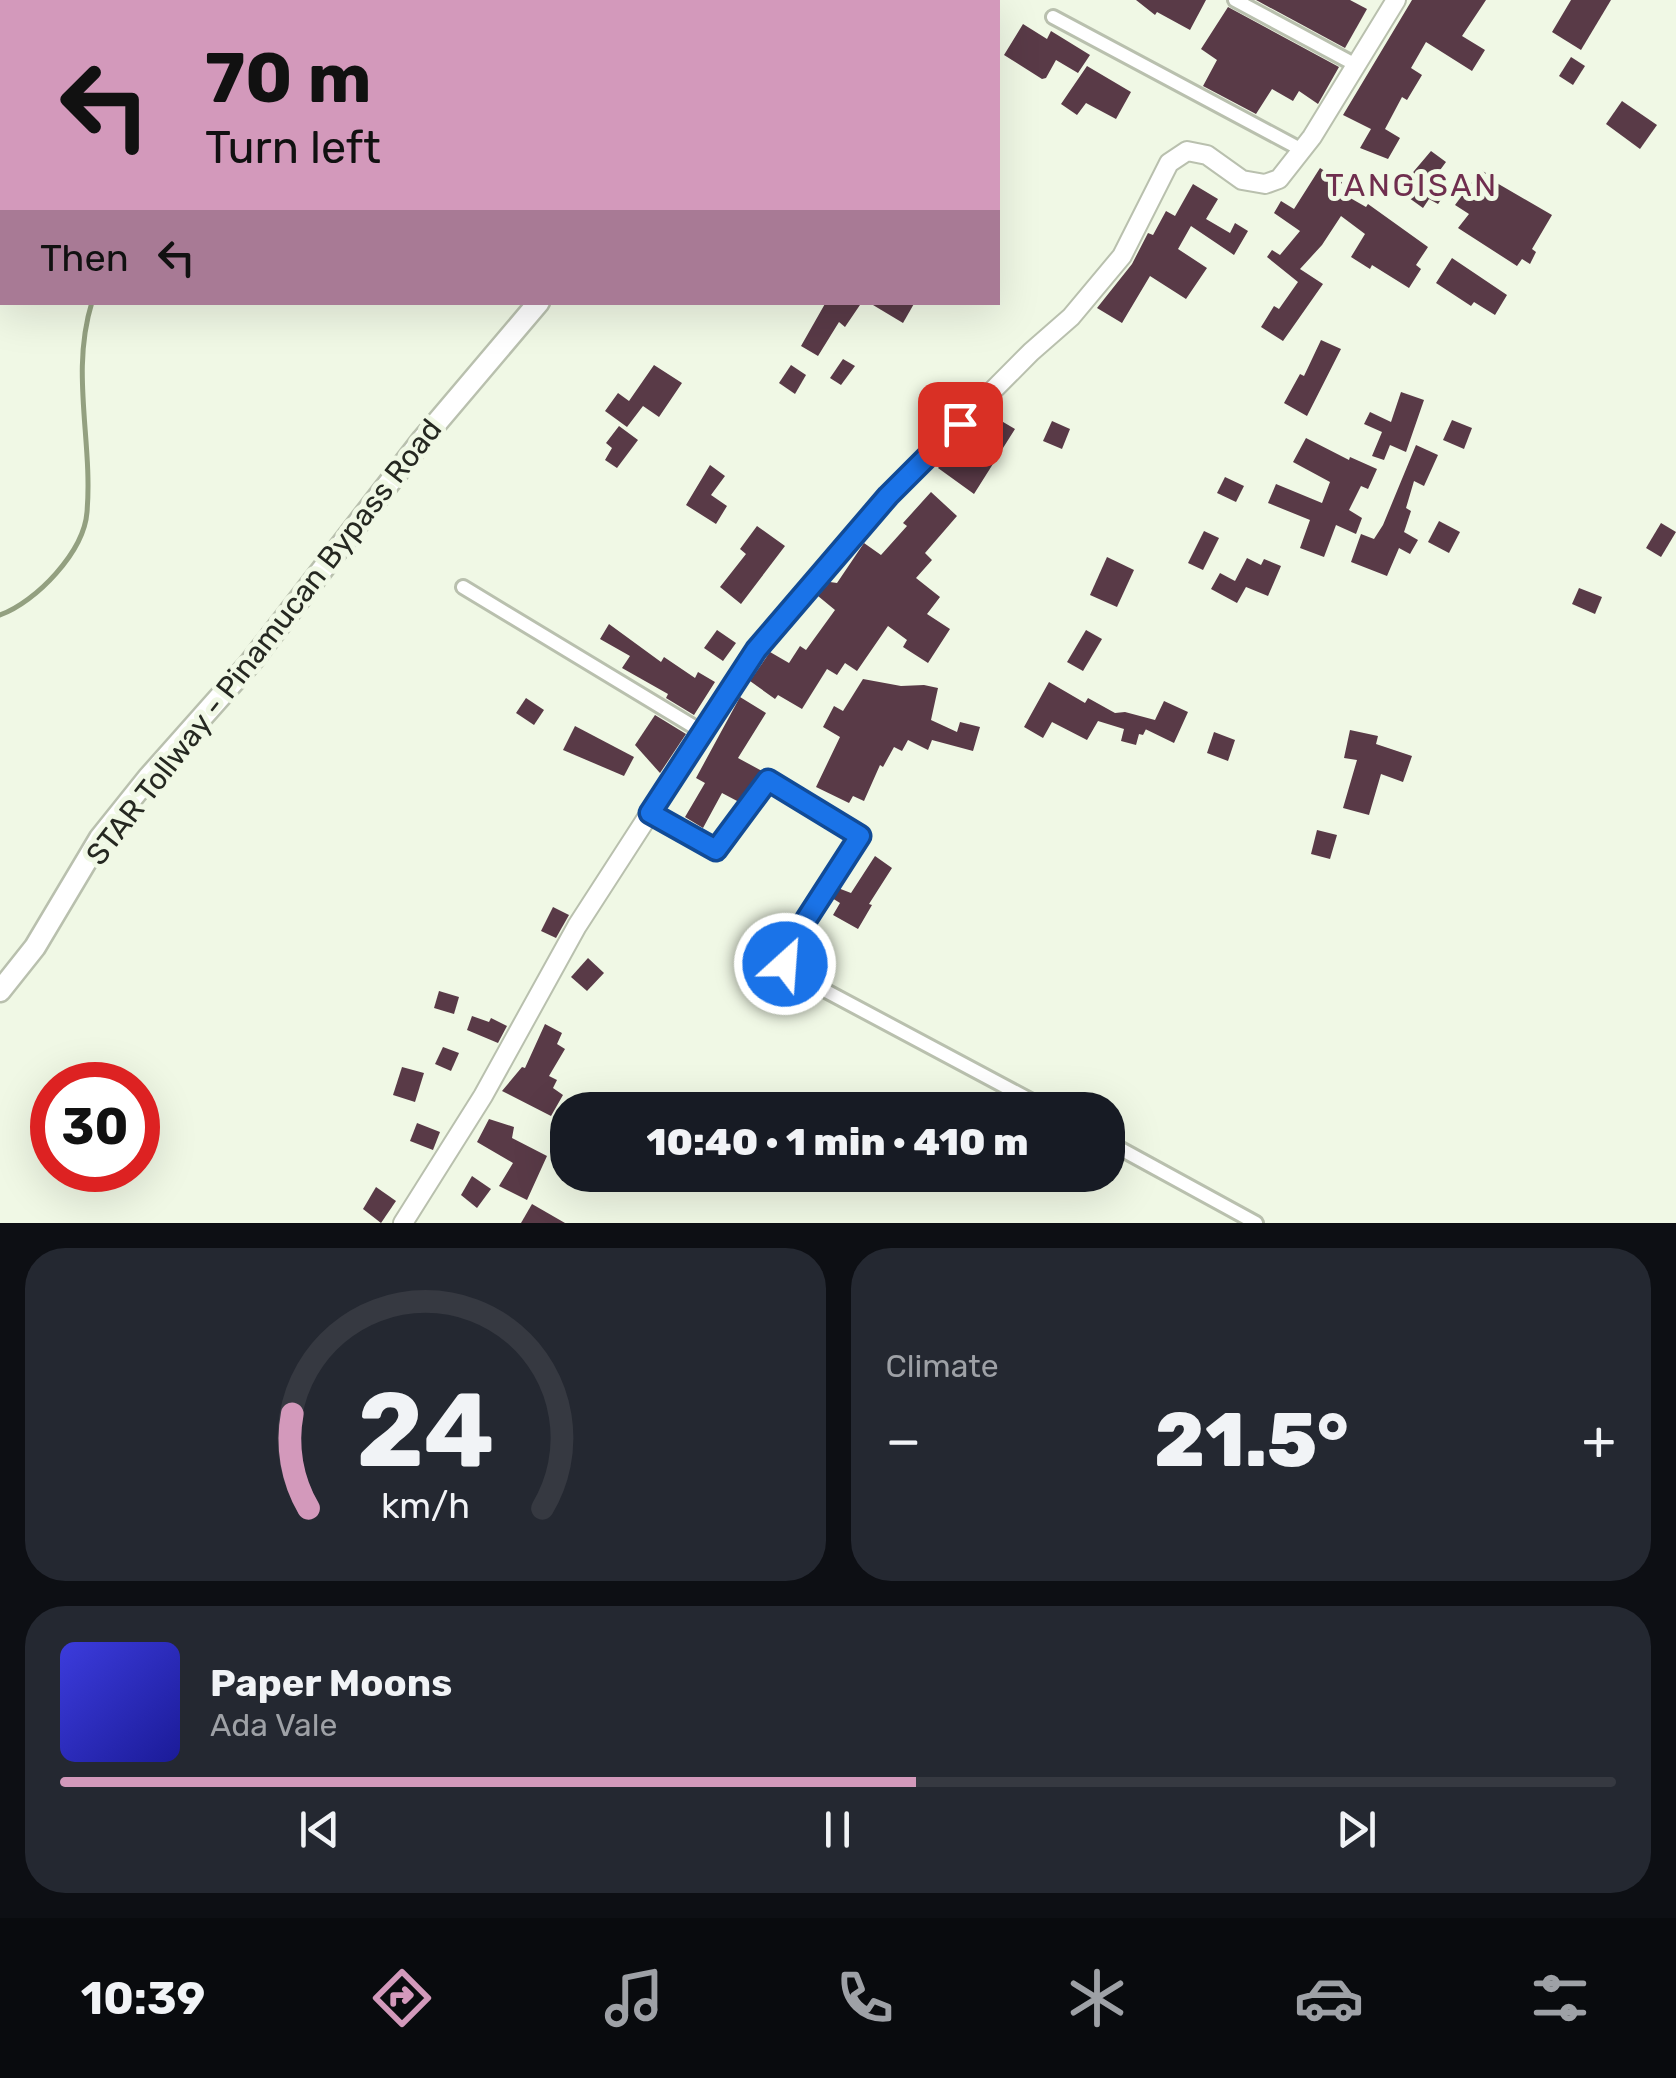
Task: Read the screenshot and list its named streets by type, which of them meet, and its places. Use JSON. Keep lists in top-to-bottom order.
{
  "streets": {
    "main road": ["STAR Tollway - Pinamucan Bypass Road"]
  },
  "districts": ["TANGISAN"],
  "page": {
    "turn": ["70 m", "Turn left"],
    "then": "Then",
    "limit": "30",
    "trip": "10:40 · 1 min · 410 m",
    "tile": "Climate",
    "heat": ["−", "21.5°", "+"],
    "song": ["Paper Moons", "Ada Vale"],
    "tabs": "10:39",
    "gauge": ["24", "km/h"]
  }
}
